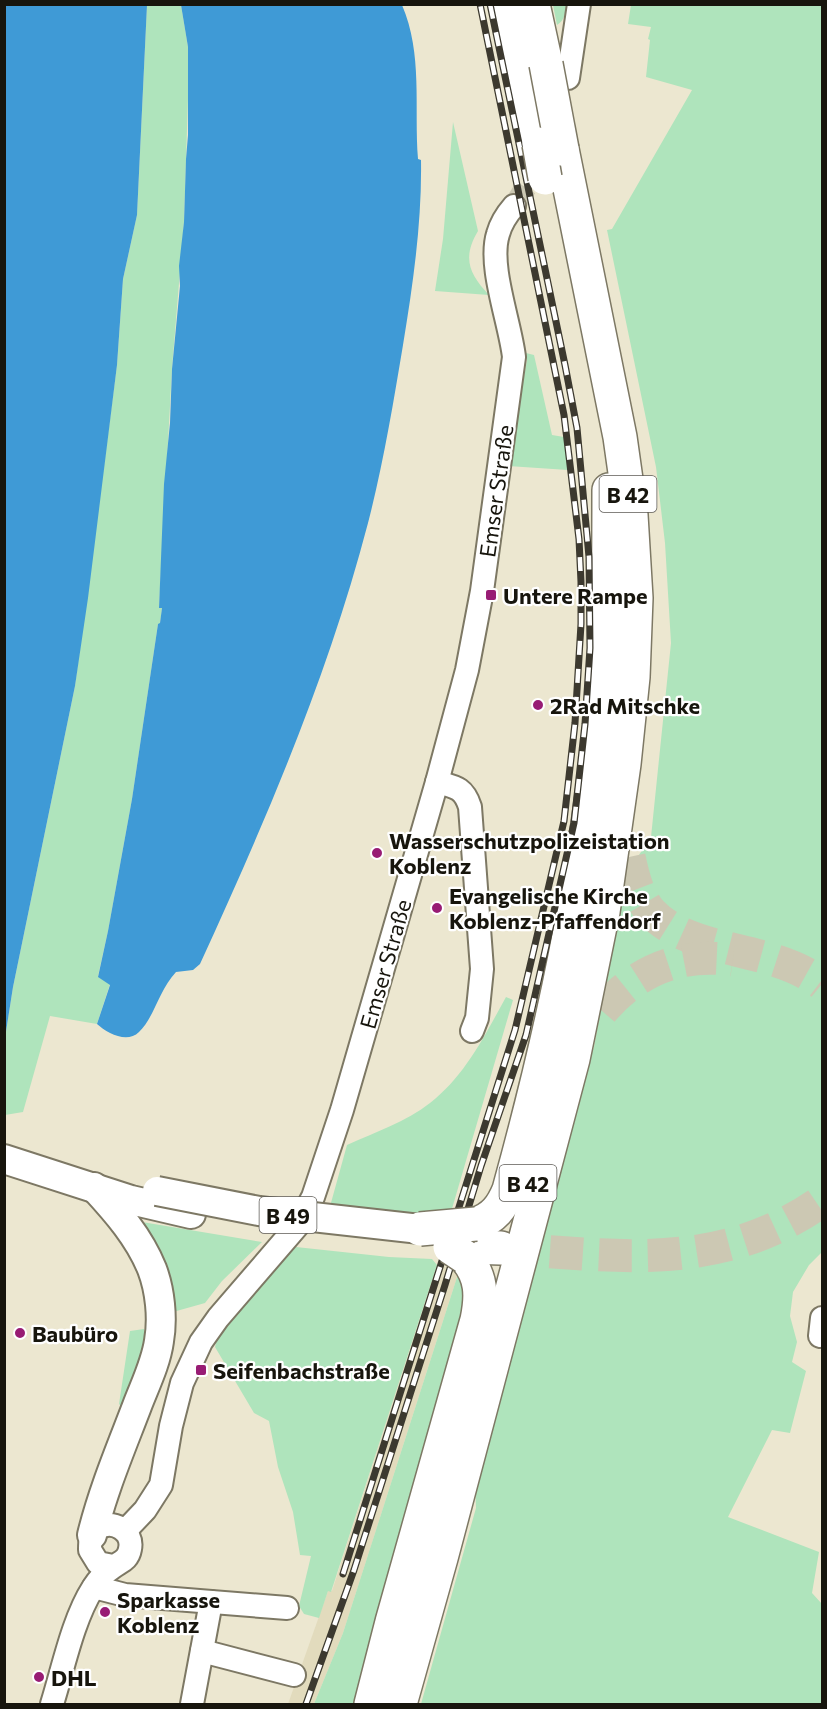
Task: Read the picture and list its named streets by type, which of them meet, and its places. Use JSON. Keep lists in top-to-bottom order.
{
  "streets": {
    "highway": ["B 42", "B 49"],
    "street": ["Emser Straße"]
  },
  "places": {
    "transit": ["Untere Rampe", "Seifenbachstraße"],
    "other": [
      "2Rad Mitschke",
      "Wasserschutzpolizeistation Koblenz",
      "Evangelische Kirche Koblenz-Pfaffendorf",
      "Baubüro",
      "Sparkasse Koblenz",
      "DHL"
    ]
  }
}
